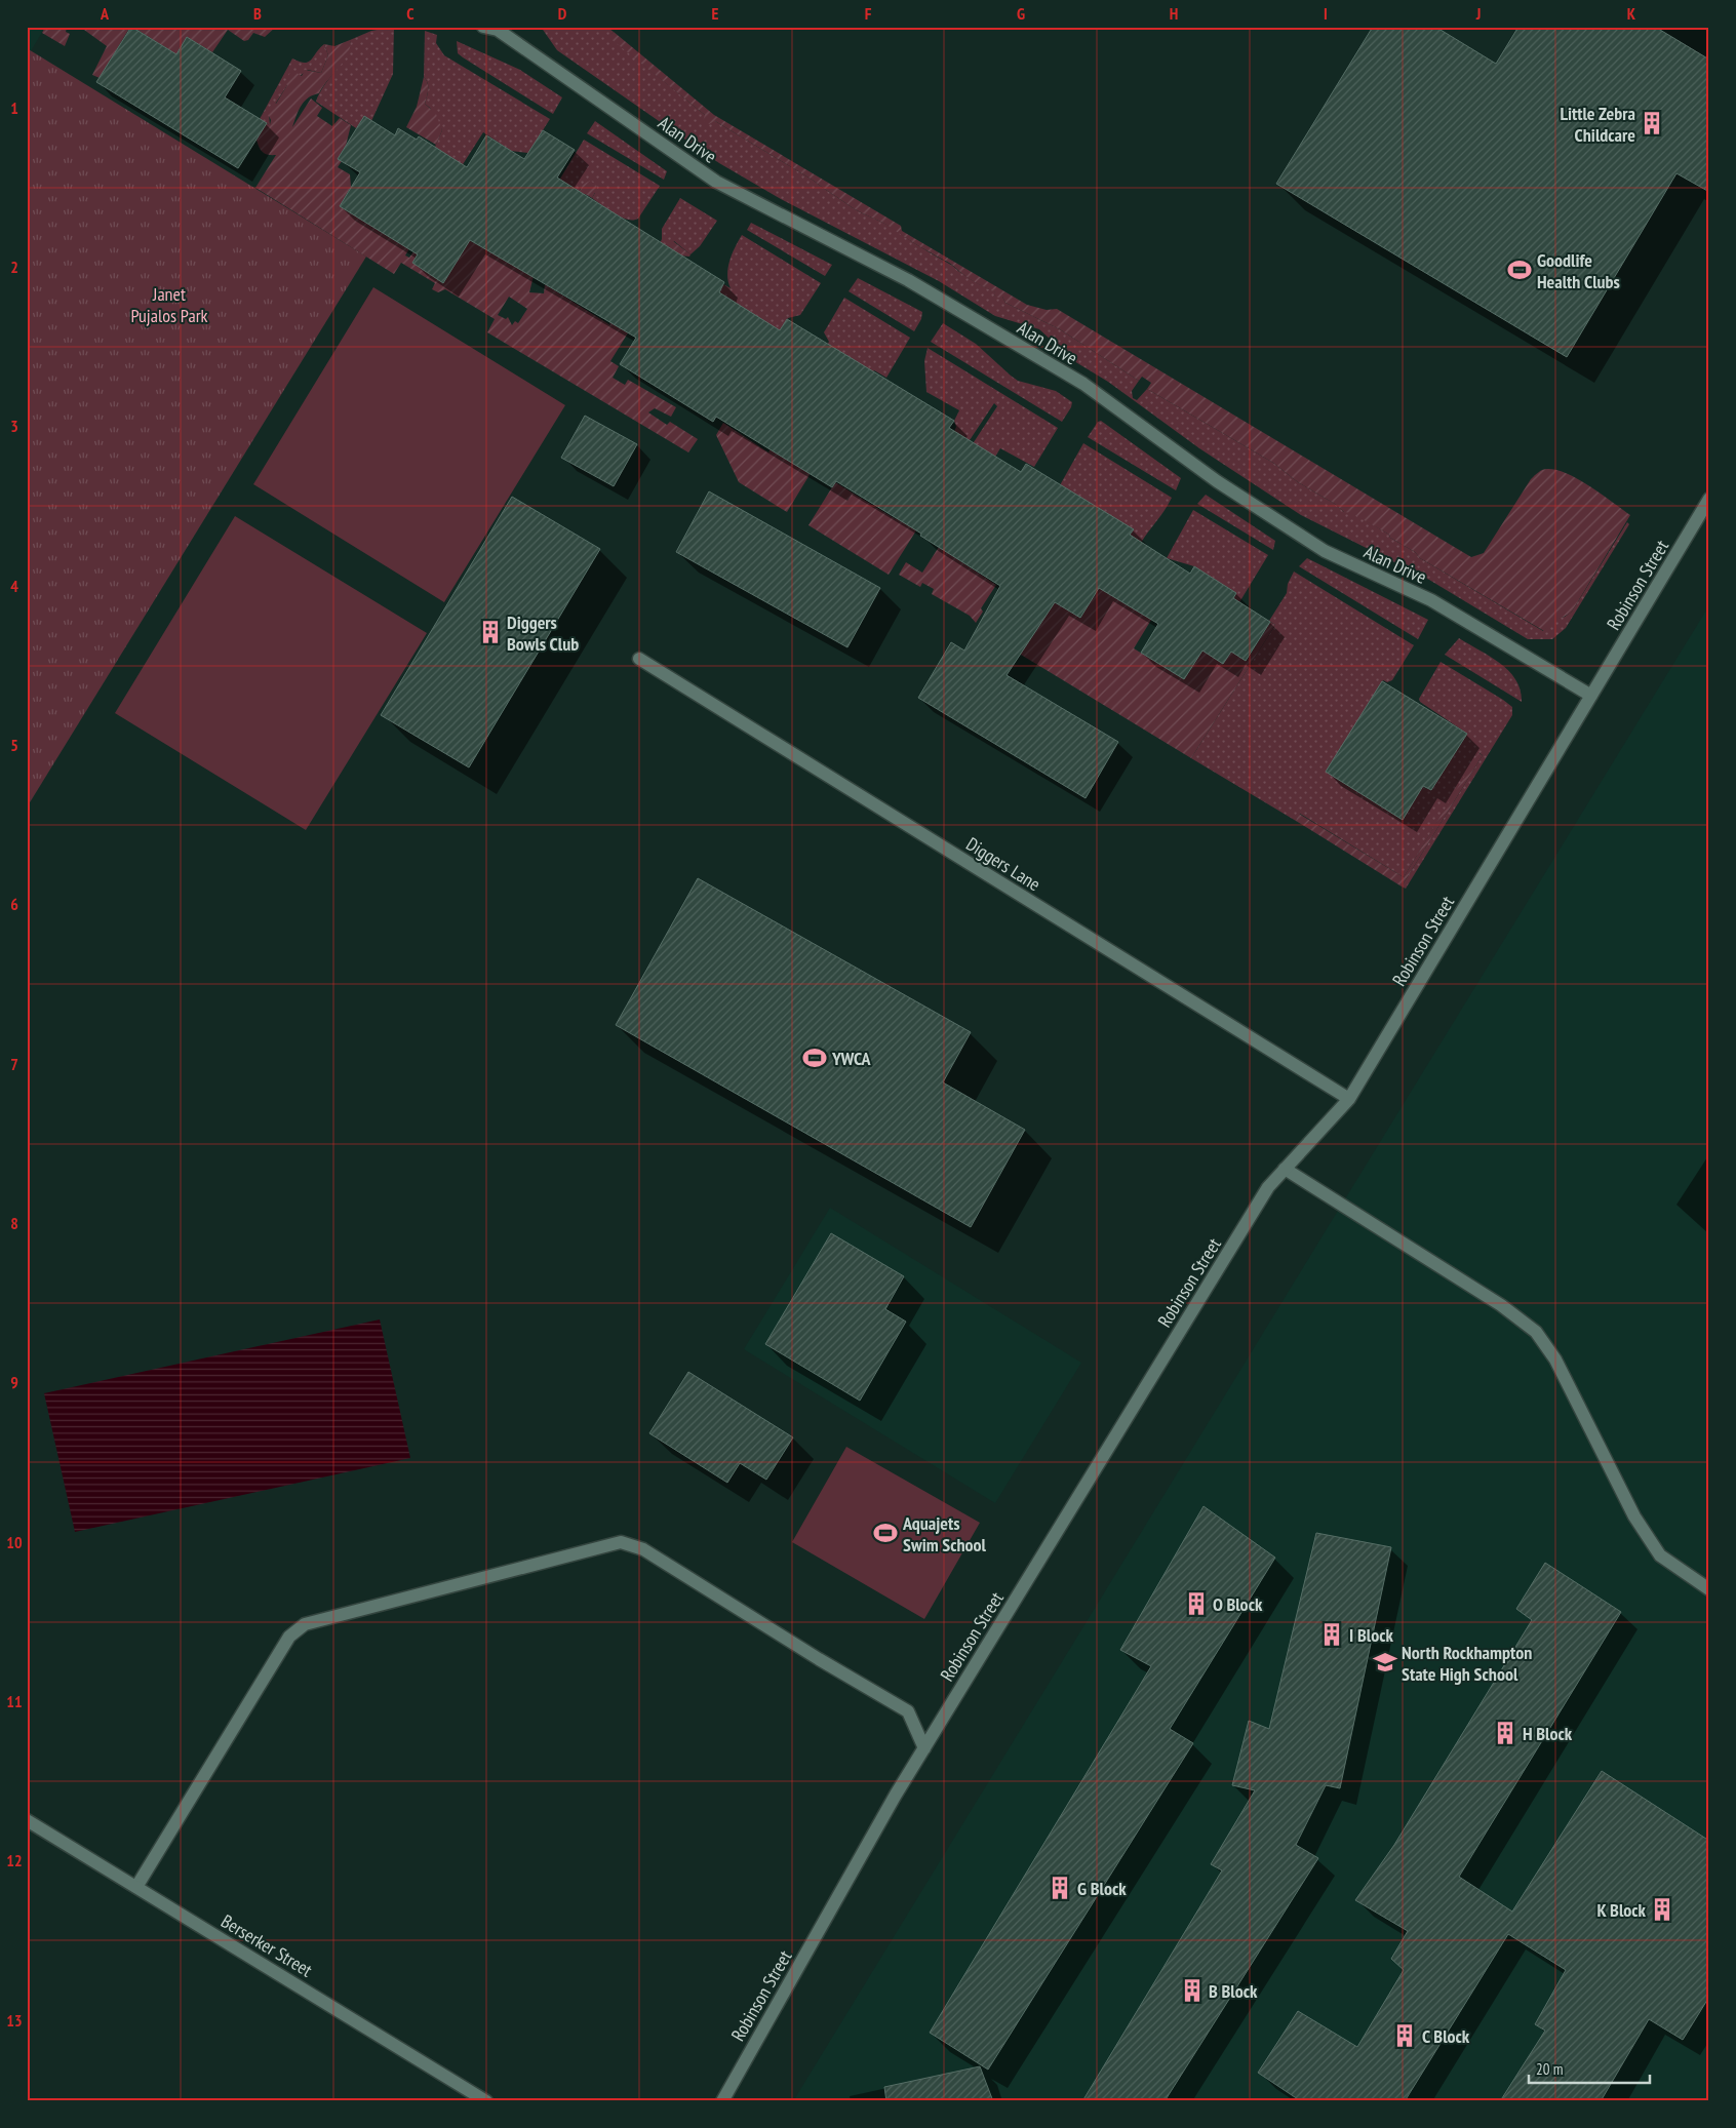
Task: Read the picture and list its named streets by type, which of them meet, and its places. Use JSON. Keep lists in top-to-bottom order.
{
  "streets": {
    "street": [
      "Alan Drive",
      "Robinson Street",
      "Diggers Lane",
      "Berserker Street"
    ]
  },
  "crossings": [
    ["Alan Drive", "Robinson Street"],
    ["Robinson Street", "Diggers Lane"]
  ],
  "parks": ["Janet Pujalos Park"],
  "places": {
    "building": [
      "Little Zebra Childcare",
      "Diggers Bowls Club",
      "O Block",
      "I Block",
      "H Block",
      "G Block",
      "K Block",
      "B Block",
      "C Block"
    ],
    "sports": ["Goodlife Health Clubs", "YWCA", "Aquajets Swim School"],
    "school or university": ["North Rockhampton State High School"]
  },
  "scale_bar": "20 m",
  "grid": {
    "columns": [
      "A",
      "B",
      "C",
      "D",
      "E",
      "F",
      "G",
      "H",
      "I",
      "J",
      "K"
    ],
    "rows": [
      "1",
      "2",
      "3",
      "4",
      "5",
      "6",
      "7",
      "8",
      "9",
      "10",
      "11",
      "12",
      "13"
    ]
  }
}
